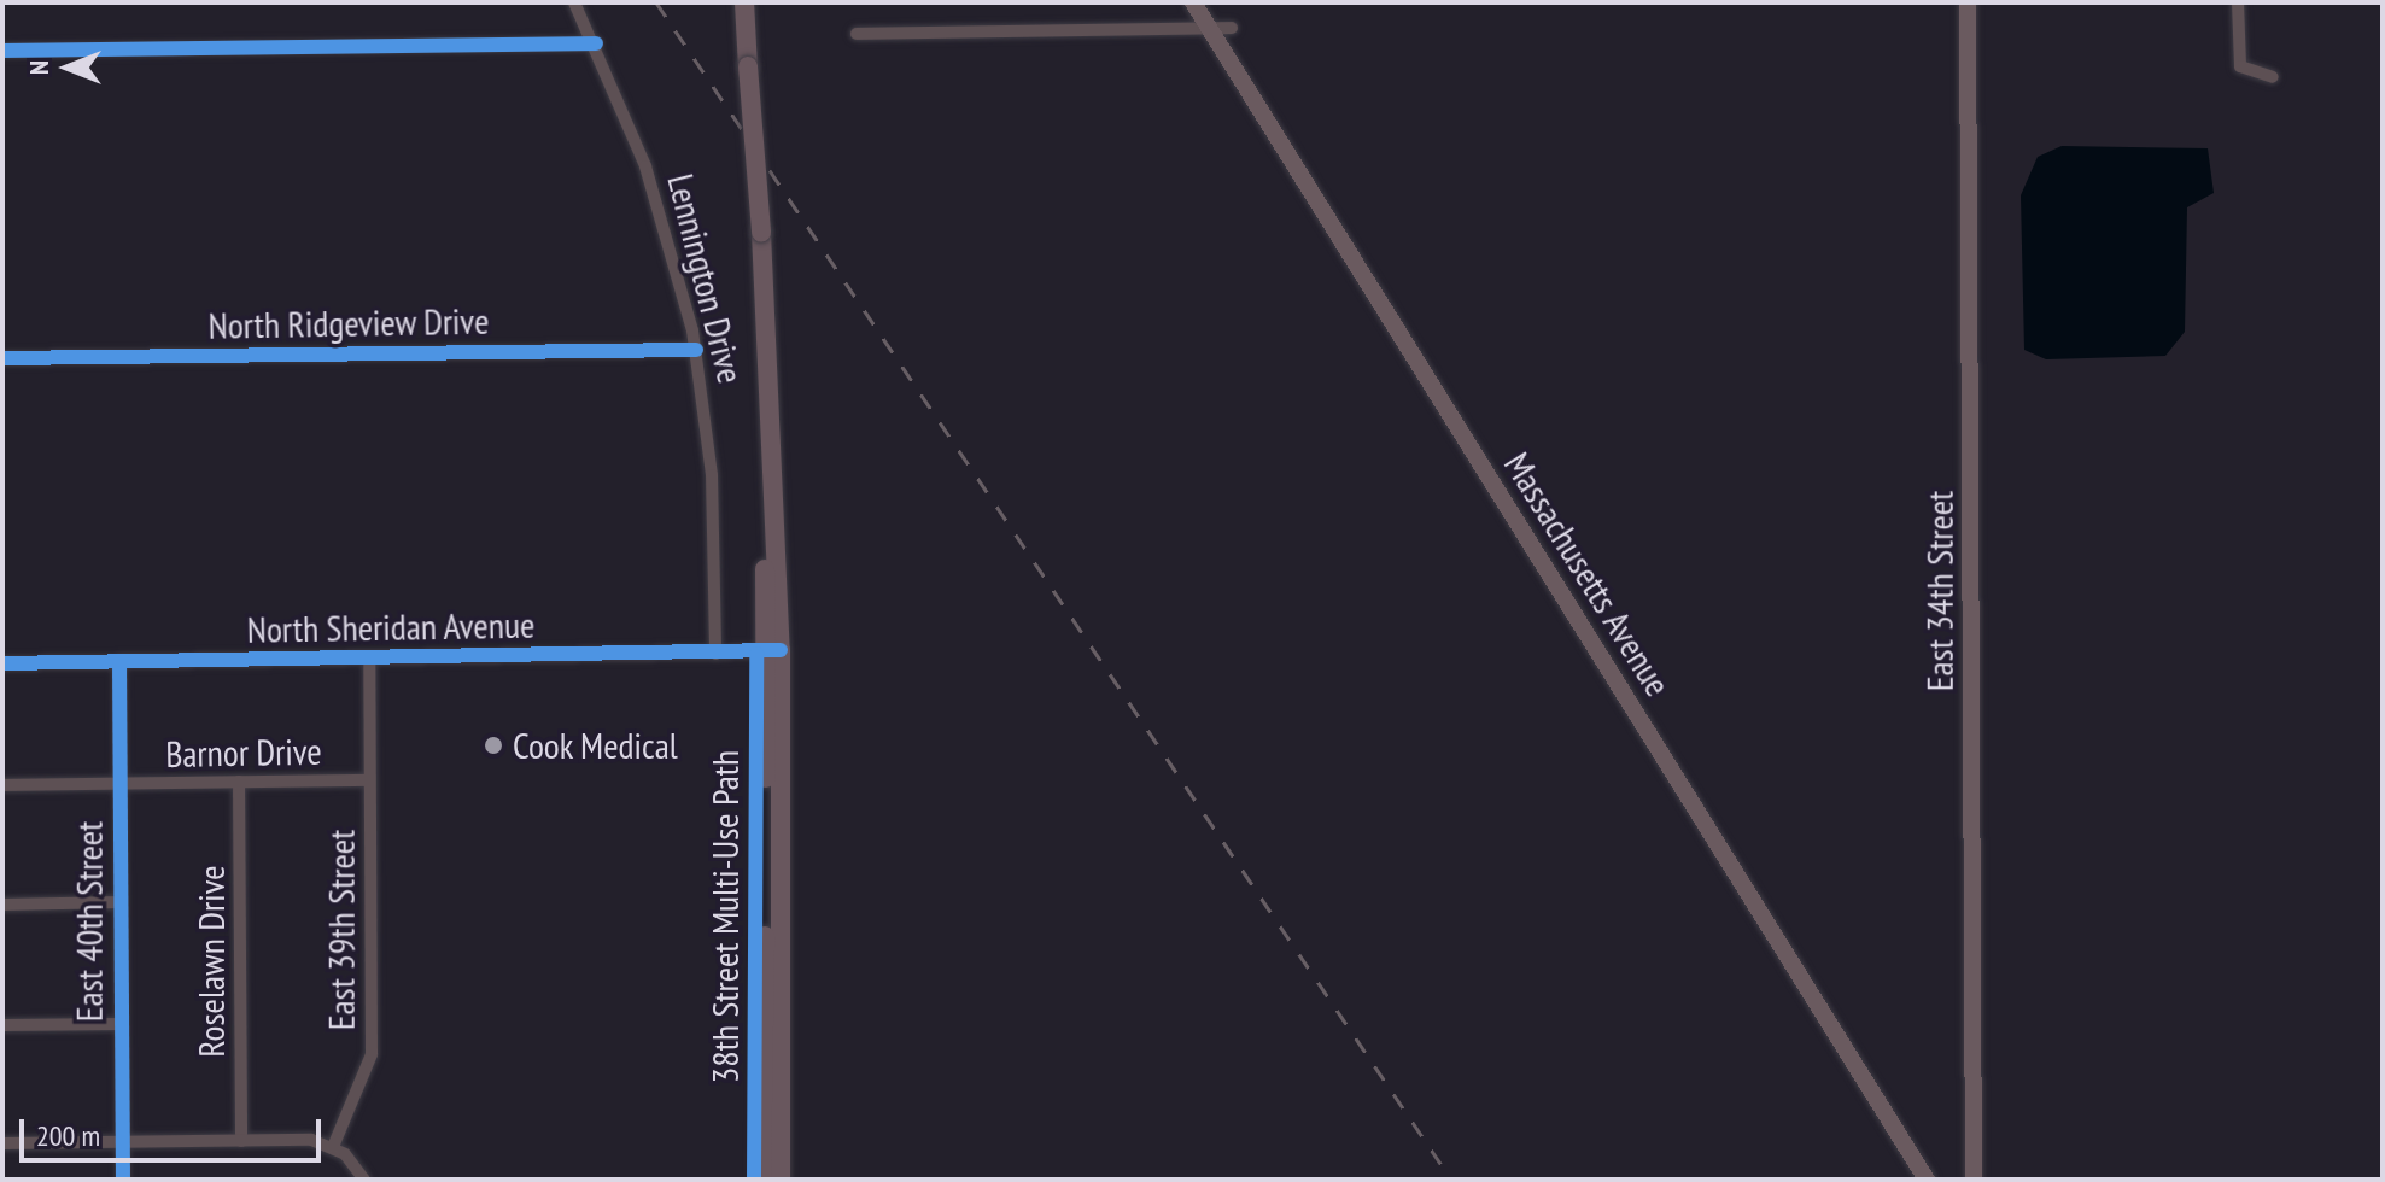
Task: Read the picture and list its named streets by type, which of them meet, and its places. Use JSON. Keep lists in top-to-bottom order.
{
  "streets": {
    "main road": ["Massachusetts Avenue", "East 34th Street"],
    "street": [
      "Lennington Drive",
      "North Ridgeview Drive",
      "North Sheridan Avenue",
      "Barnor Drive",
      "East 40th Street",
      "East 39th Street",
      "Roselawn Drive"
    ],
    "cycle path": ["38th Street Multi-Use Path"]
  },
  "crossings": [
    ["Lennington Drive", "North Ridgeview Drive"],
    ["Lennington Drive", "North Sheridan Avenue"],
    ["North Sheridan Avenue", "East 40th Street"],
    ["North Sheridan Avenue", "East 39th Street"],
    ["Barnor Drive", "East 40th Street"],
    ["Barnor Drive", "East 39th Street"],
    ["Barnor Drive", "Roselawn Drive"]
  ],
  "places": ["Cook Medical"],
  "scale_bar": "200 m",
  "north": "left"
}
